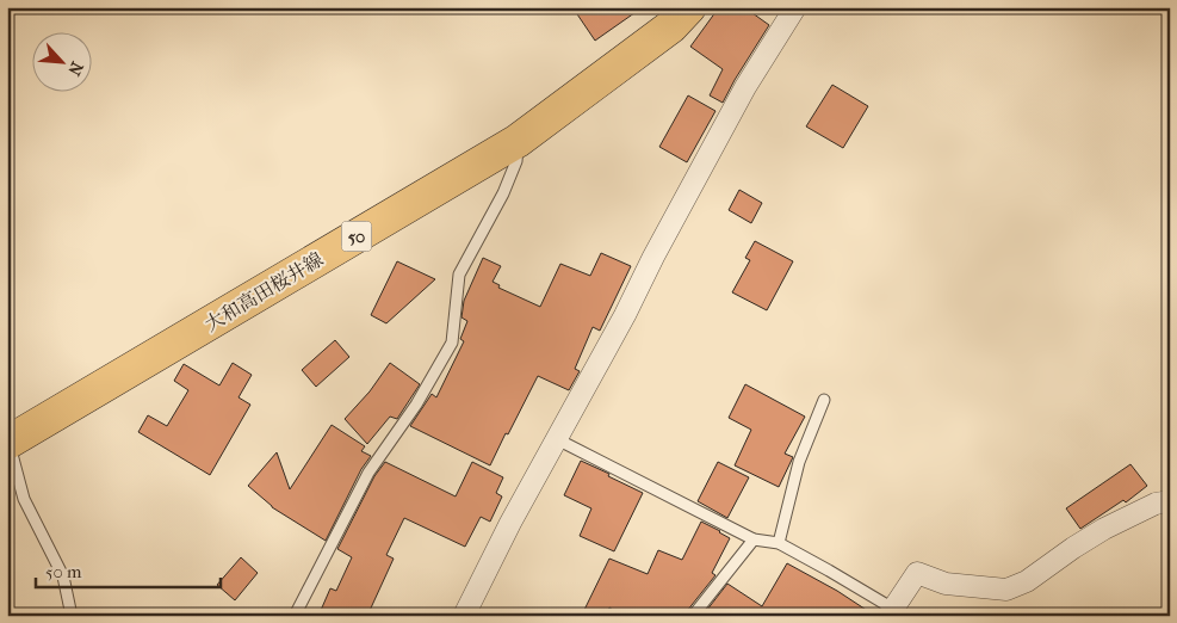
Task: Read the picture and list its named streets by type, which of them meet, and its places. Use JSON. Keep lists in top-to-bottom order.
{
  "streets": {
    "main road": ["50", "大和高田桜井線"]
  },
  "scale_bar": "50 m",
  "north": "bottom right"
}
